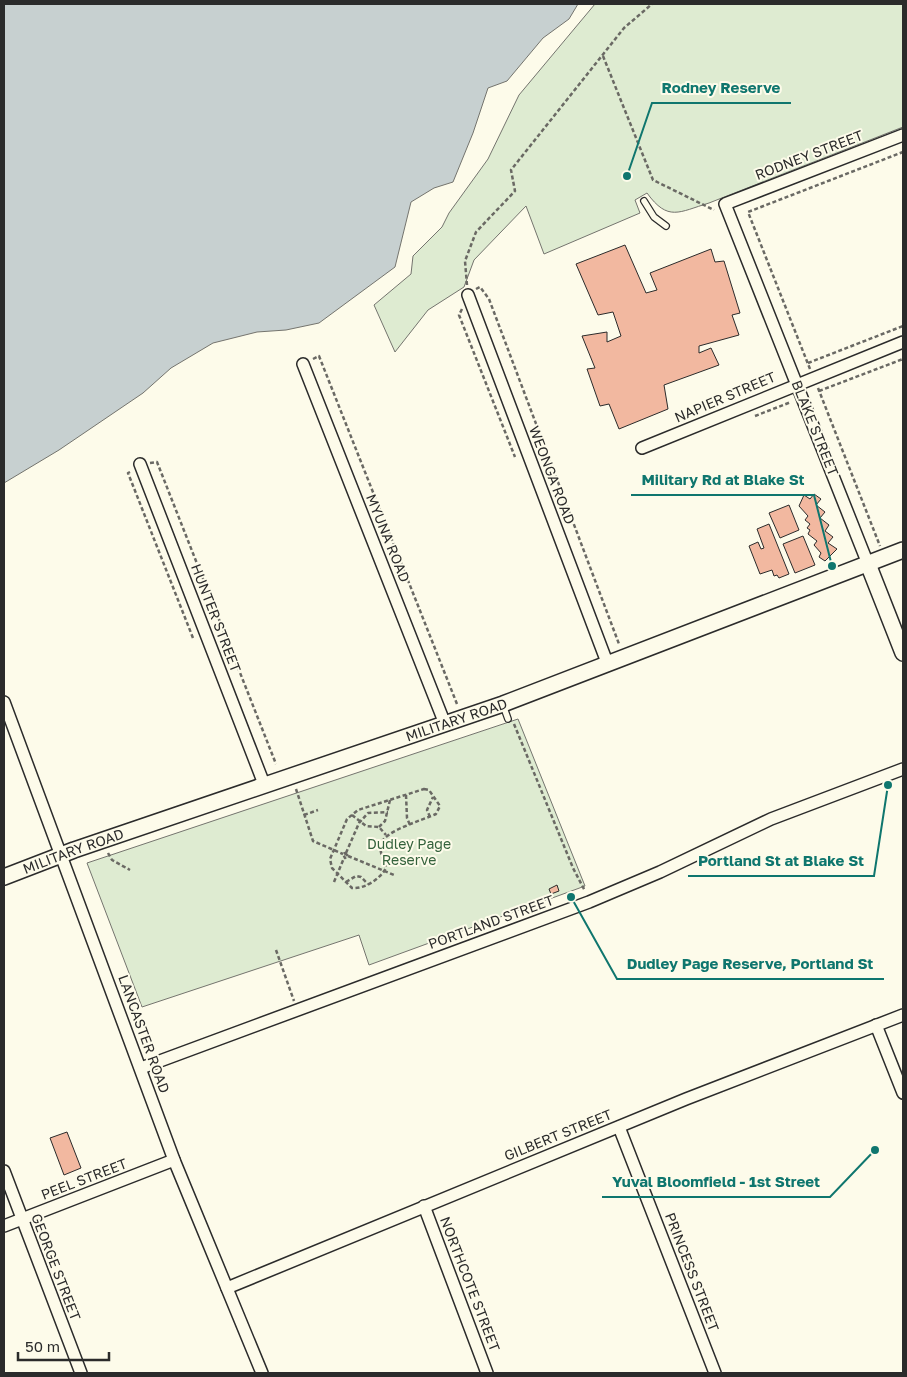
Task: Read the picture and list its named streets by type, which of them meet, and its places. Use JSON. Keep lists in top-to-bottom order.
{
  "streets": {
    "street": [
      "RODNEY STREET",
      "NAPIER STREET",
      "BLAKE STREET",
      "WEONGA ROAD",
      "MYUNA ROAD",
      "HUNTER STREET",
      "MILITARY ROAD",
      "PORTLAND STREET",
      "LANCASTER ROAD",
      "GILBERT STREET",
      "PEEL STREET",
      "GEORGE STREET",
      "PRINCESS STREET",
      "NORTHCOTE STREET"
    ]
  },
  "crossings": [
    ["RODNEY STREET", "BLAKE STREET"],
    ["NAPIER STREET", "BLAKE STREET"],
    ["BLAKE STREET", "MILITARY ROAD"],
    ["WEONGA ROAD", "MILITARY ROAD"],
    ["MYUNA ROAD", "MILITARY ROAD"],
    ["HUNTER STREET", "MILITARY ROAD"],
    ["MILITARY ROAD", "LANCASTER ROAD"],
    ["PORTLAND STREET", "LANCASTER ROAD"],
    ["LANCASTER ROAD", "GILBERT STREET"],
    ["LANCASTER ROAD", "PEEL STREET"],
    ["GILBERT STREET", "PRINCESS STREET"],
    ["GILBERT STREET", "NORTHCOTE STREET"],
    ["PEEL STREET", "GEORGE STREET"]
  ],
  "parks": ["Dudley Page Reserve"],
  "places": [
    "Rodney Reserve",
    "Military Rd at Blake St",
    "Portland St at Blake St",
    "Dudley Page Reserve, Portland St",
    "Yuval Bloomfield - 1st Street"
  ],
  "scale_bar": "50 m"
}
